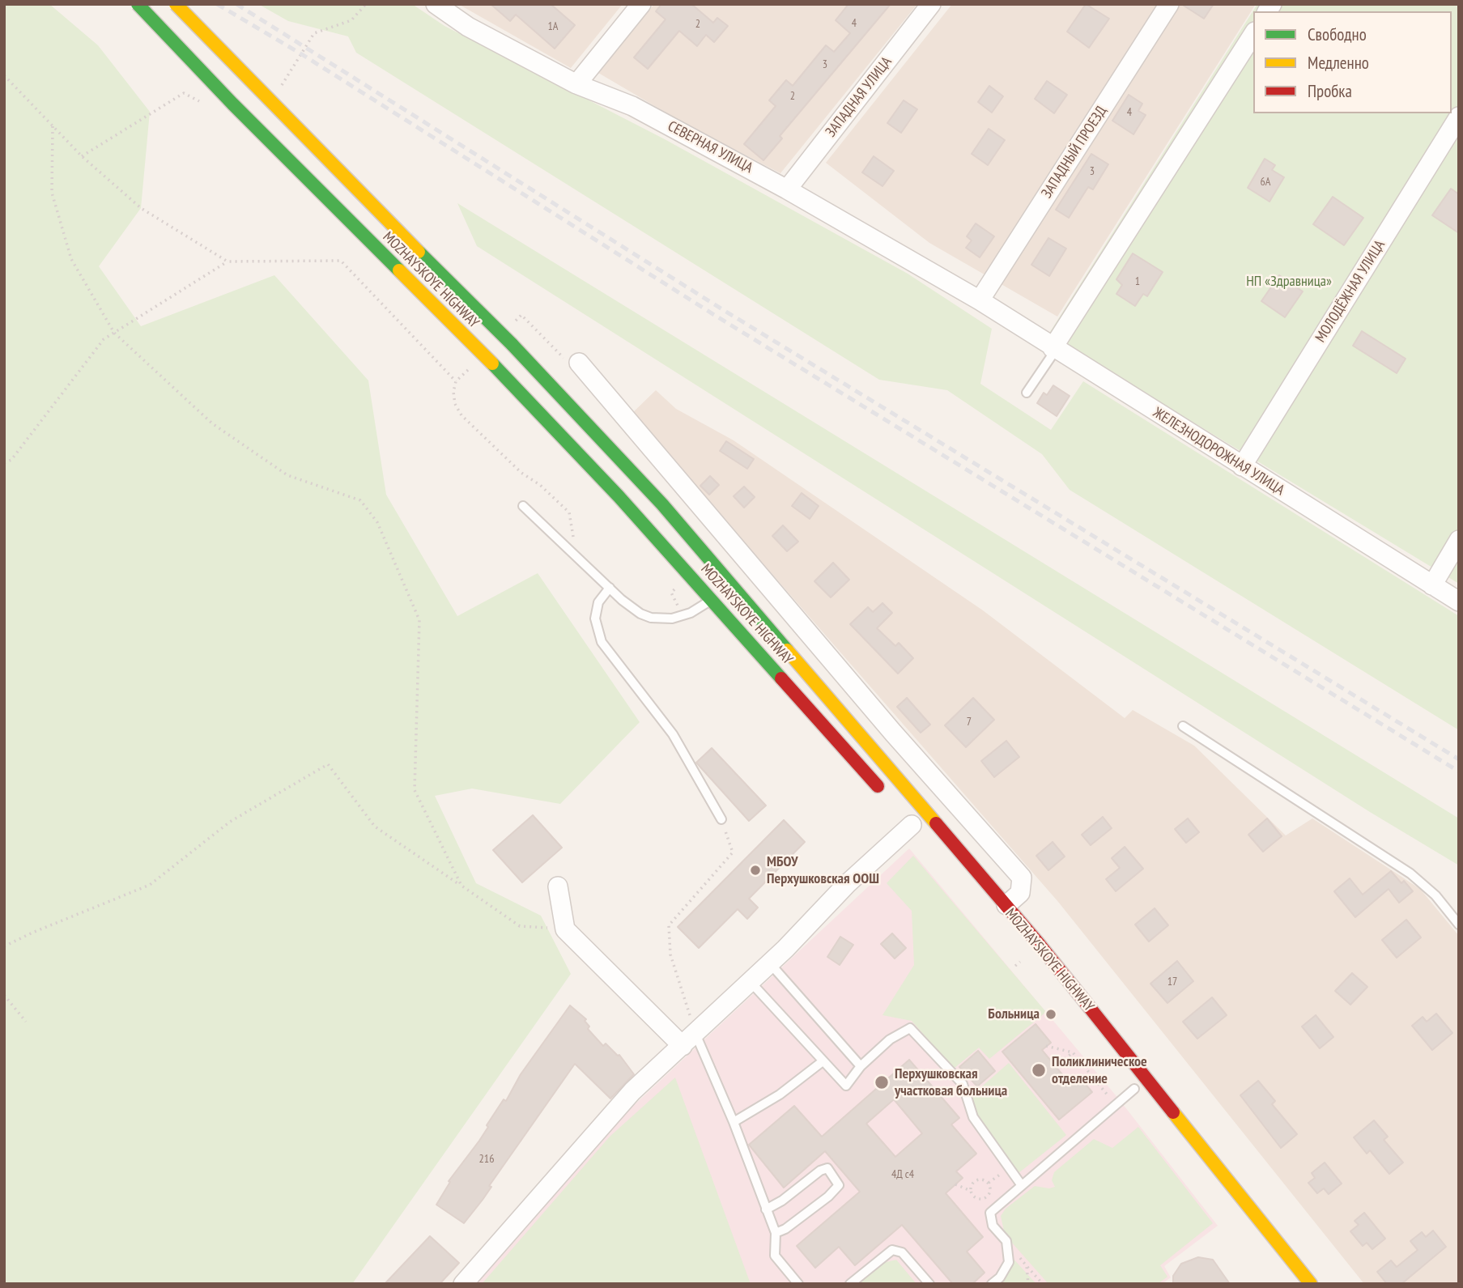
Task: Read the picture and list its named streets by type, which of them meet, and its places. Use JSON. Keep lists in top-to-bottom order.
{
  "streets": {
    "main road": ["MOZHAYSKOYE HIGHWAY"],
    "street": [
      "ЗАПАДНАЯ УЛИЦА",
      "СЕВЕРНАЯ УЛИЦА",
      "ЗАПАДНЫЙ ПРОЕЗД",
      "МОЛОДЁЖНАЯ УЛИЦА",
      "ЖЕЛЕЗНОДОРОЖНАЯ УЛИЦА"
    ]
  },
  "crossings": [
    ["ЗАПАДНАЯ УЛИЦА", "СЕВЕРНАЯ УЛИЦА"],
    ["СЕВЕРНАЯ УЛИЦА", "ЗАПАДНЫЙ ПРОЕЗД"],
    ["СЕВЕРНАЯ УЛИЦА", "ЖЕЛЕЗНОДОРОЖНАЯ УЛИЦА"],
    ["ЗАПАДНЫЙ ПРОЕЗД", "ЖЕЛЕЗНОДОРОЖНАЯ УЛИЦА"],
    ["МОЛОДЁЖНАЯ УЛИЦА", "ЖЕЛЕЗНОДОРОЖНАЯ УЛИЦА"]
  ],
  "parks": ["НП «Здравница»"],
  "places": [
    "МБОУ Перхушковская ООШ",
    "Больница",
    "Поликлиническое отделение",
    "Перхушковская участковая больница"
  ],
  "house_numbers": [
    "4",
    "2",
    "1А",
    "3",
    "2",
    "4",
    "3",
    "6А",
    "1",
    "7",
    "17",
    "216",
    "4Д с4"
  ],
  "legend": ["Свободно", "Медленно", "Пробка"]
}
